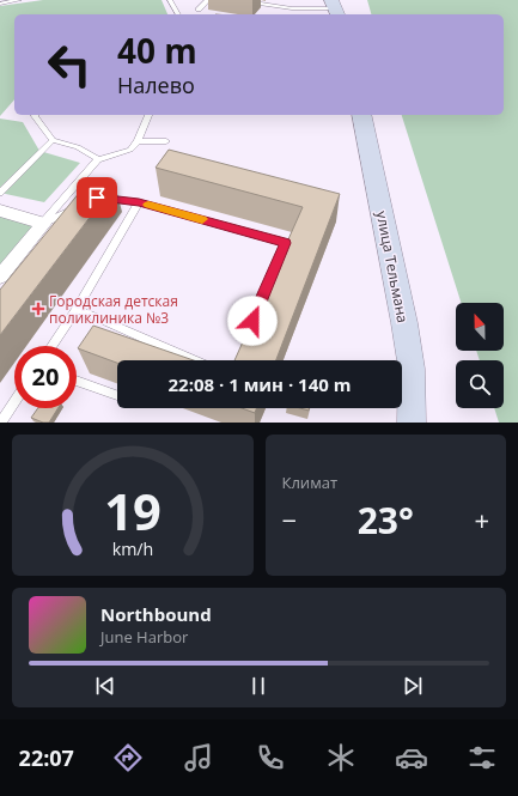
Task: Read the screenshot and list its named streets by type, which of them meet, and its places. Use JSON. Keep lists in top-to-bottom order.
{
  "streets": {
    "main road": ["улица Тельмана"]
  },
  "places": {
    "health": ["Городская детская поликлиника №3"]
  },
  "north": "top",
  "page": {
    "turn": ["40 m", "Налево"],
    "limit": "20",
    "trip": "22:08 · 1 мин · 140 m",
    "tile": "Климат",
    "heat": ["−", "23°", "+"],
    "song": ["Northbound", "June Harbor"],
    "tabs": "22:07",
    "gauge": ["19", "km/h"]
  }
}
